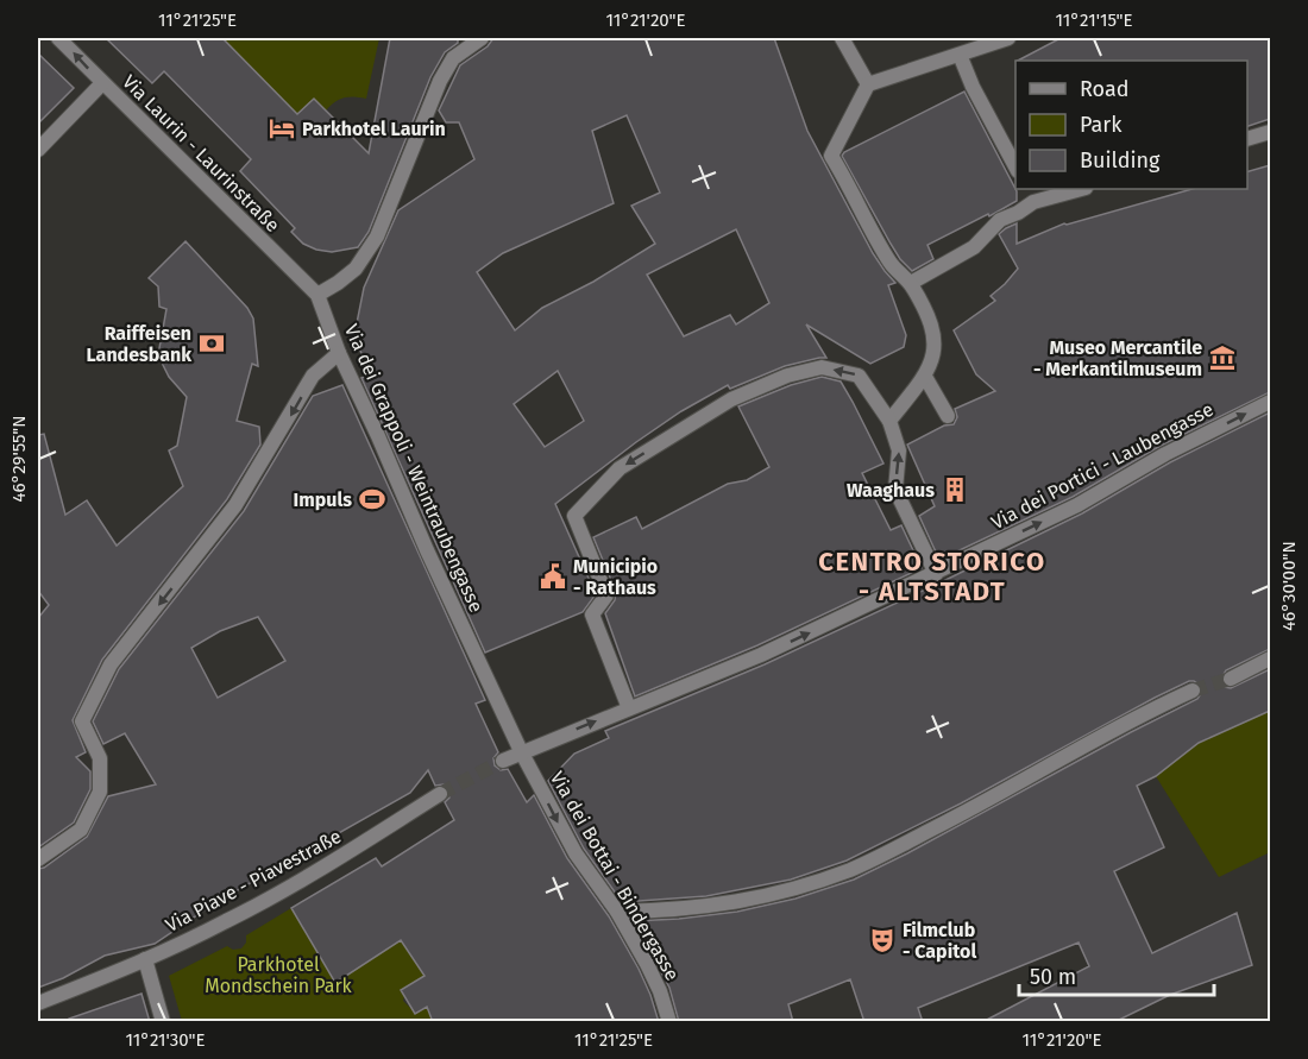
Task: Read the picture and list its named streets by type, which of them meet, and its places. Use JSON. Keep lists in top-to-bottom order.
{
  "streets": {
    "street": [
      "Via Laurin - Laurinstraße",
      "Via dei Portici - Laubengasse",
      "Via dei Grappoli - Weintraubengasse",
      "Via dei Bottai - Bindergasse",
      "Via Piave - Piavestraße"
    ]
  },
  "crossings": [
    ["Via Laurin - Laurinstraße", "Via dei Grappoli - Weintraubengasse"],
    ["Via dei Portici - Laubengasse", "Via dei Grappoli - Weintraubengasse"],
    ["Via dei Portici - Laubengasse", "Via dei Bottai - Bindergasse"],
    ["Via dei Grappoli - Weintraubengasse", "Via dei Bottai - Bindergasse"]
  ],
  "one_way": ["Via dei Portici - Laubengasse", "Via dei Bottai - Bindergasse"],
  "districts": ["CENTRO STORICO - ALTSTADT"],
  "parks": ["Parkhotel Mondschein Park"],
  "places": {
    "hotel": ["Parkhotel Laurin"],
    "bank": ["Raiffeisen Landesbank"],
    "museum": ["Museo Mercantile - Merkantilmuseum"],
    "building": ["Waaghaus"],
    "sports": ["Impuls"],
    "public building": ["Municipio - Rathaus"],
    "theatre": ["Filmclub - Capitol"]
  },
  "legend": ["Road", "Park", "Building"],
  "scale_bar": "50 m",
  "coordinates": [
    "11°21'25\"E",
    "11°21'20\"E",
    "11°21'15\"E",
    "46°29'55\"N",
    "46°30'00\"N",
    "11°21'30\"E"
  ]
}
